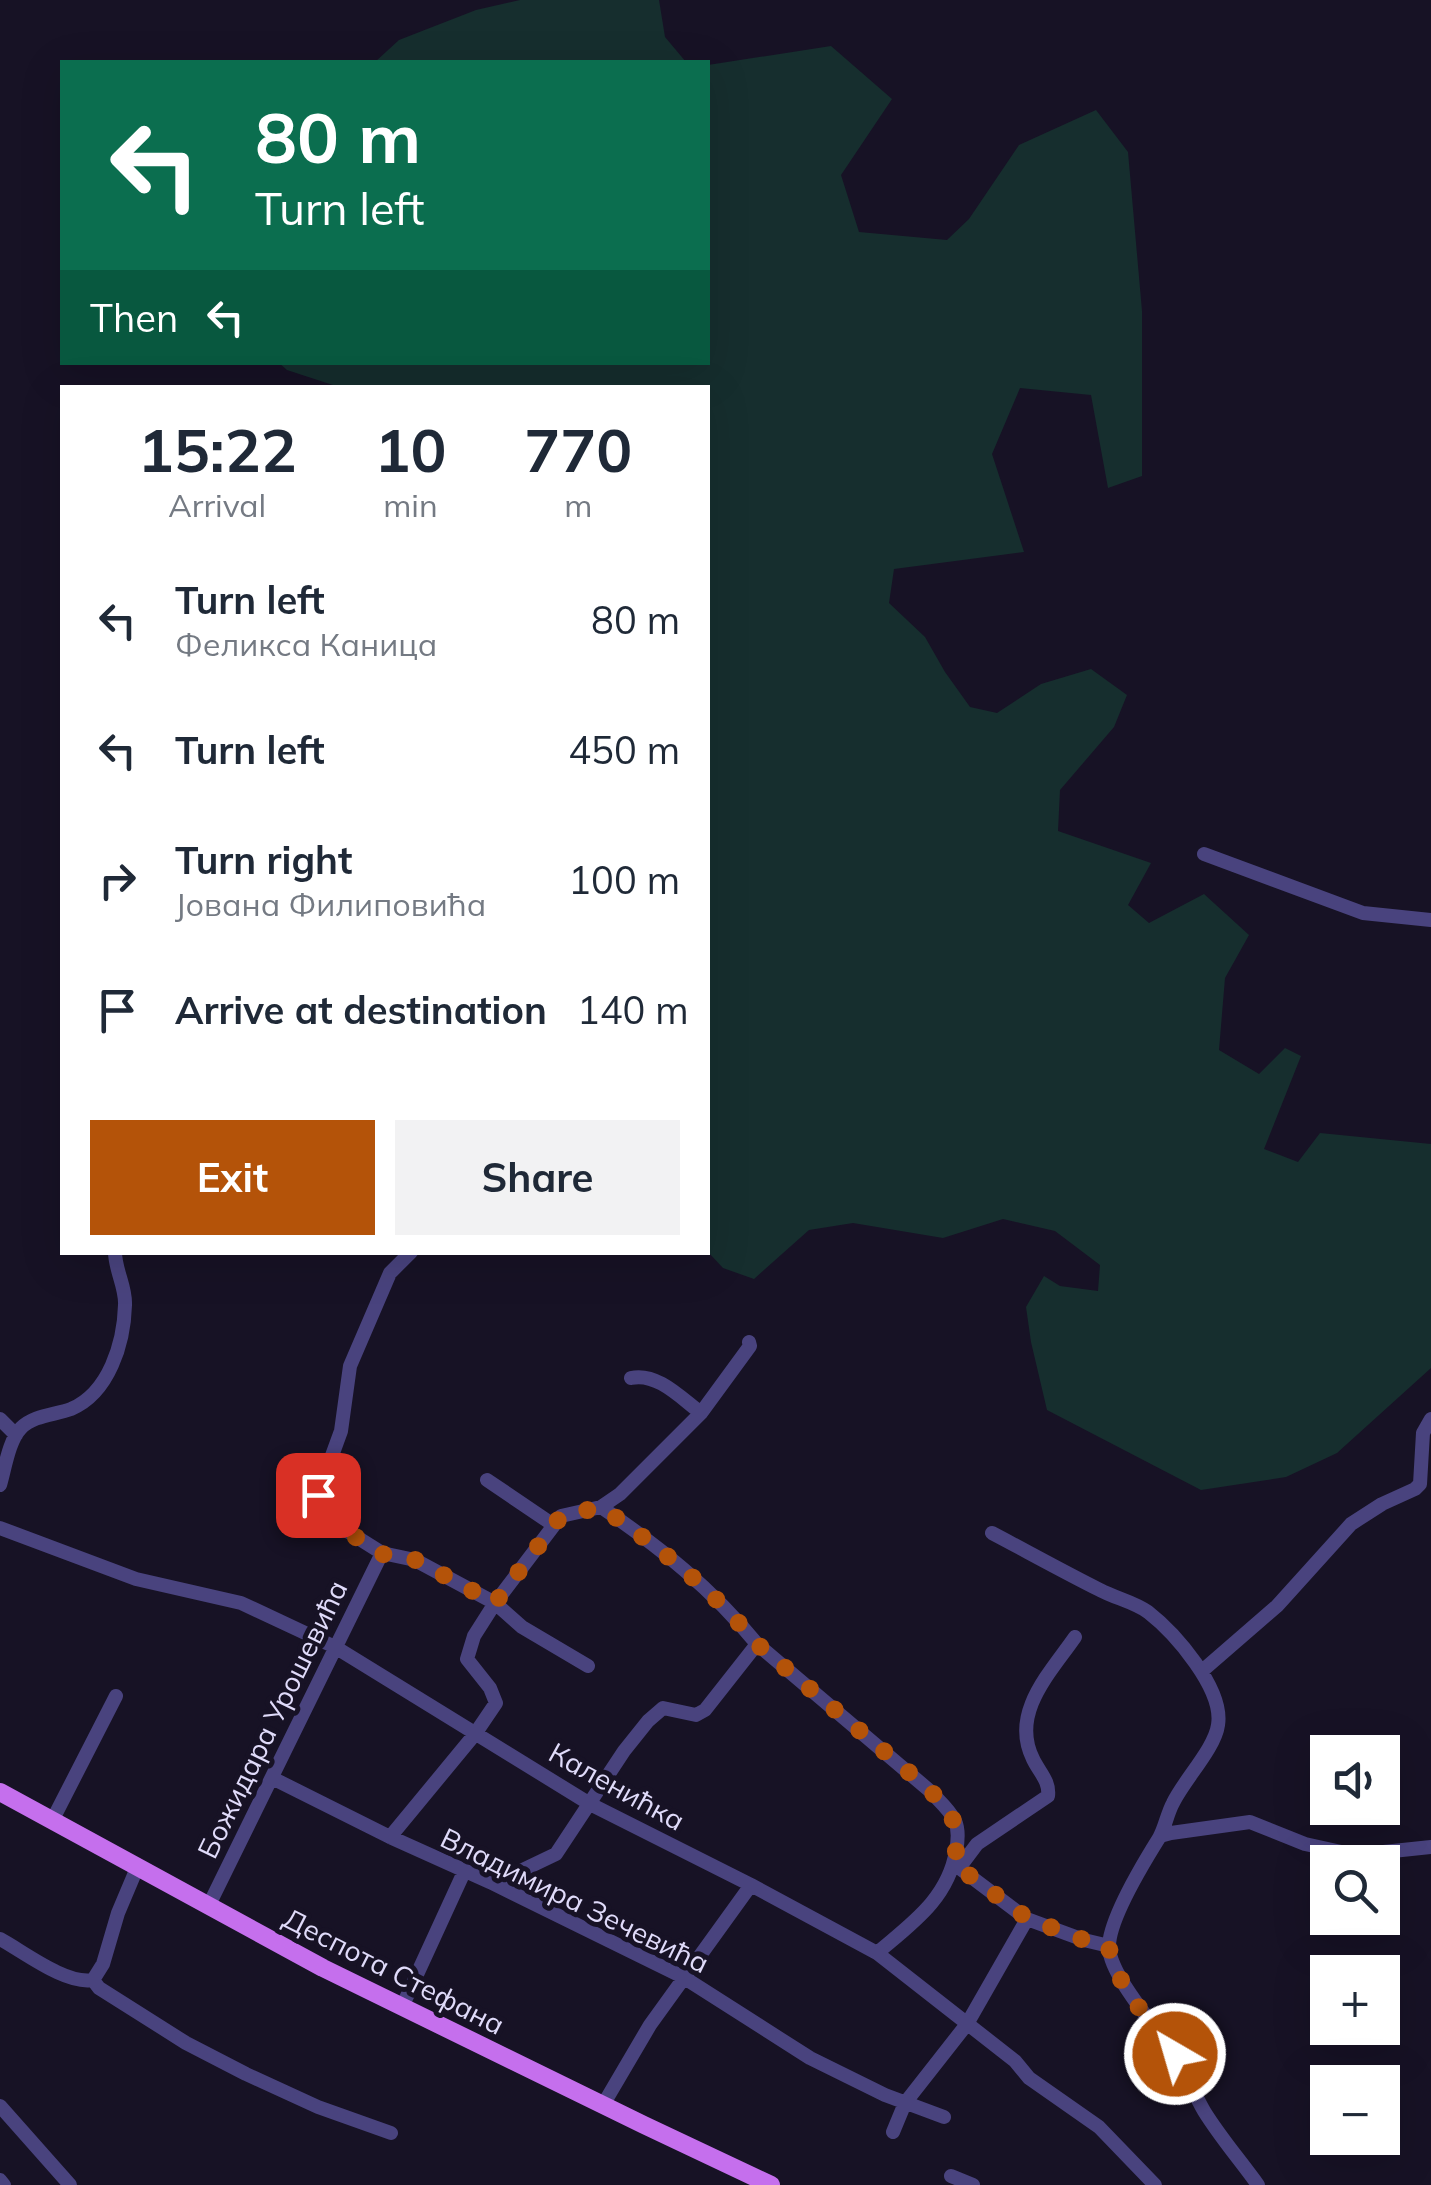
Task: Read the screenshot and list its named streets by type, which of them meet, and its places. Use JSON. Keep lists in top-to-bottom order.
{
  "streets": {
    "main road": ["Деспота Стефана"],
    "street": ["Божидара Урошевића", "Каленићка", "Владимира Зечевића"]
  },
  "crossings": [
    ["Божидара Урошевића", "Каленићка"],
    ["Божидара Урошевића", "Владимира Зечевића"],
    ["Божидара Урошевића", "Деспота Стефана"]
  ],
  "page": {
    "turn": ["80 m", "Turn left"],
    "then": "Then",
    "eta": [
      "15:22",
      "Arrival",
      "10",
      "min",
      "770",
      "m"
    ],
    "list": [
      {
        "name": "Turn left",
        "note": "Феликса Каница",
        "value": "80 m"
      },
      {
        "name": "Turn left",
        "value": "450 m"
      },
      {
        "name": "Turn right",
        "note": "Јована Филиповића",
        "value": "100 m"
      },
      {
        "name": "Arrive at destination",
        "value": "140 m"
      }
    ],
    "buttons": ["Exit", "Share"],
    "map_buttons": ["+", "−"]
  }
}
